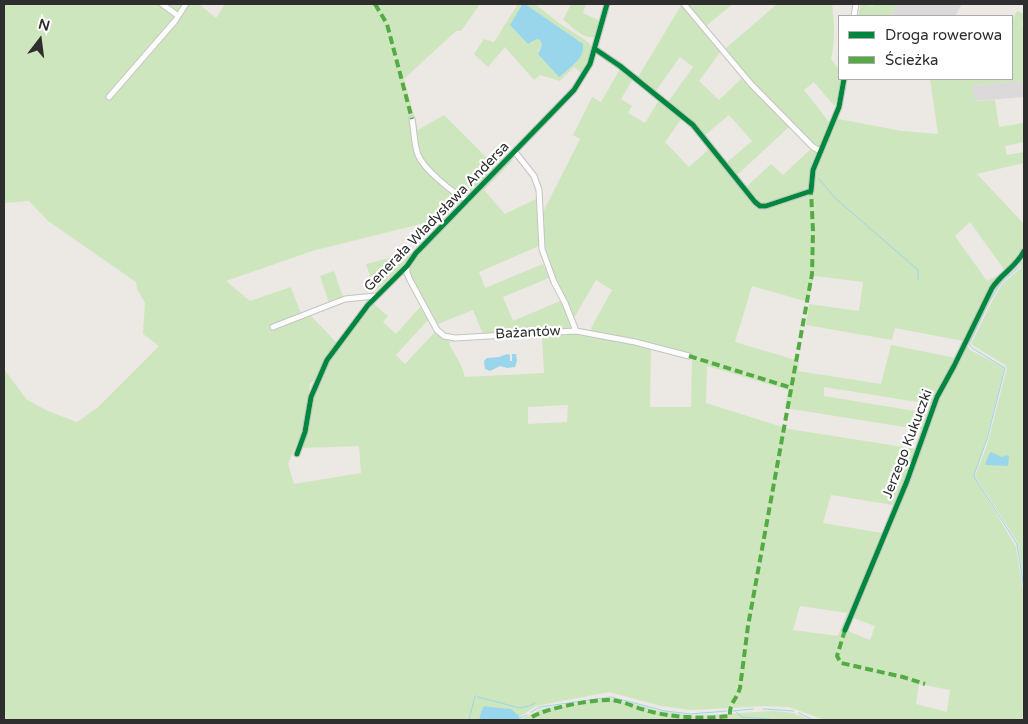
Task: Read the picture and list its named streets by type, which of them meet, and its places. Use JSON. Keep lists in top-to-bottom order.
{
  "streets": {
    "street": ["Generała Władysława Andersa", "Bażantów", "Jerzego Kukuczki"]
  },
  "crossings": [
    ["Generała Władysława Andersa", "Bażantów"]
  ],
  "legend": ["Droga rowerowa", "Ścieżka"],
  "north": "top"
}
